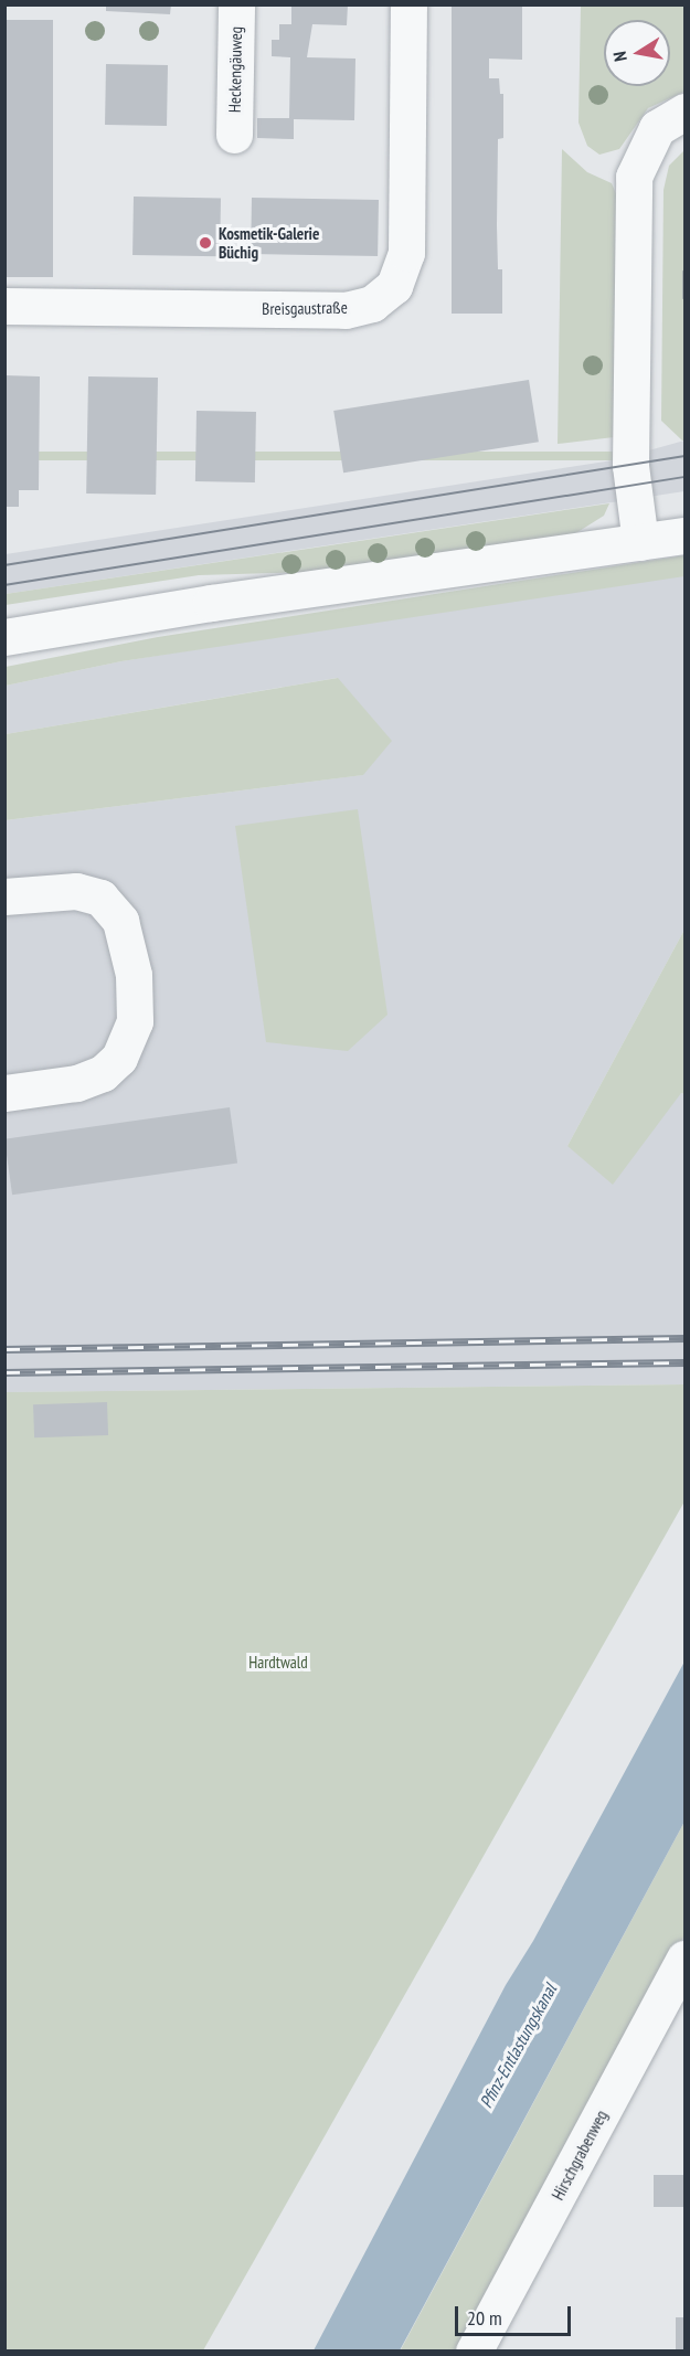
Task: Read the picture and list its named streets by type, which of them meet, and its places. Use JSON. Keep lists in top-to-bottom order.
{
  "streets": {
    "street": ["Heckengäuweg", "Breisgaustraße", "Hirschgrabenweg"]
  },
  "water": ["Pfinz-Entlastungskanal"],
  "parks": ["Hardtwald"],
  "places": ["Kosmetik-Galerie Büchig"],
  "scale_bar": "20 m",
  "north": "left"
}
